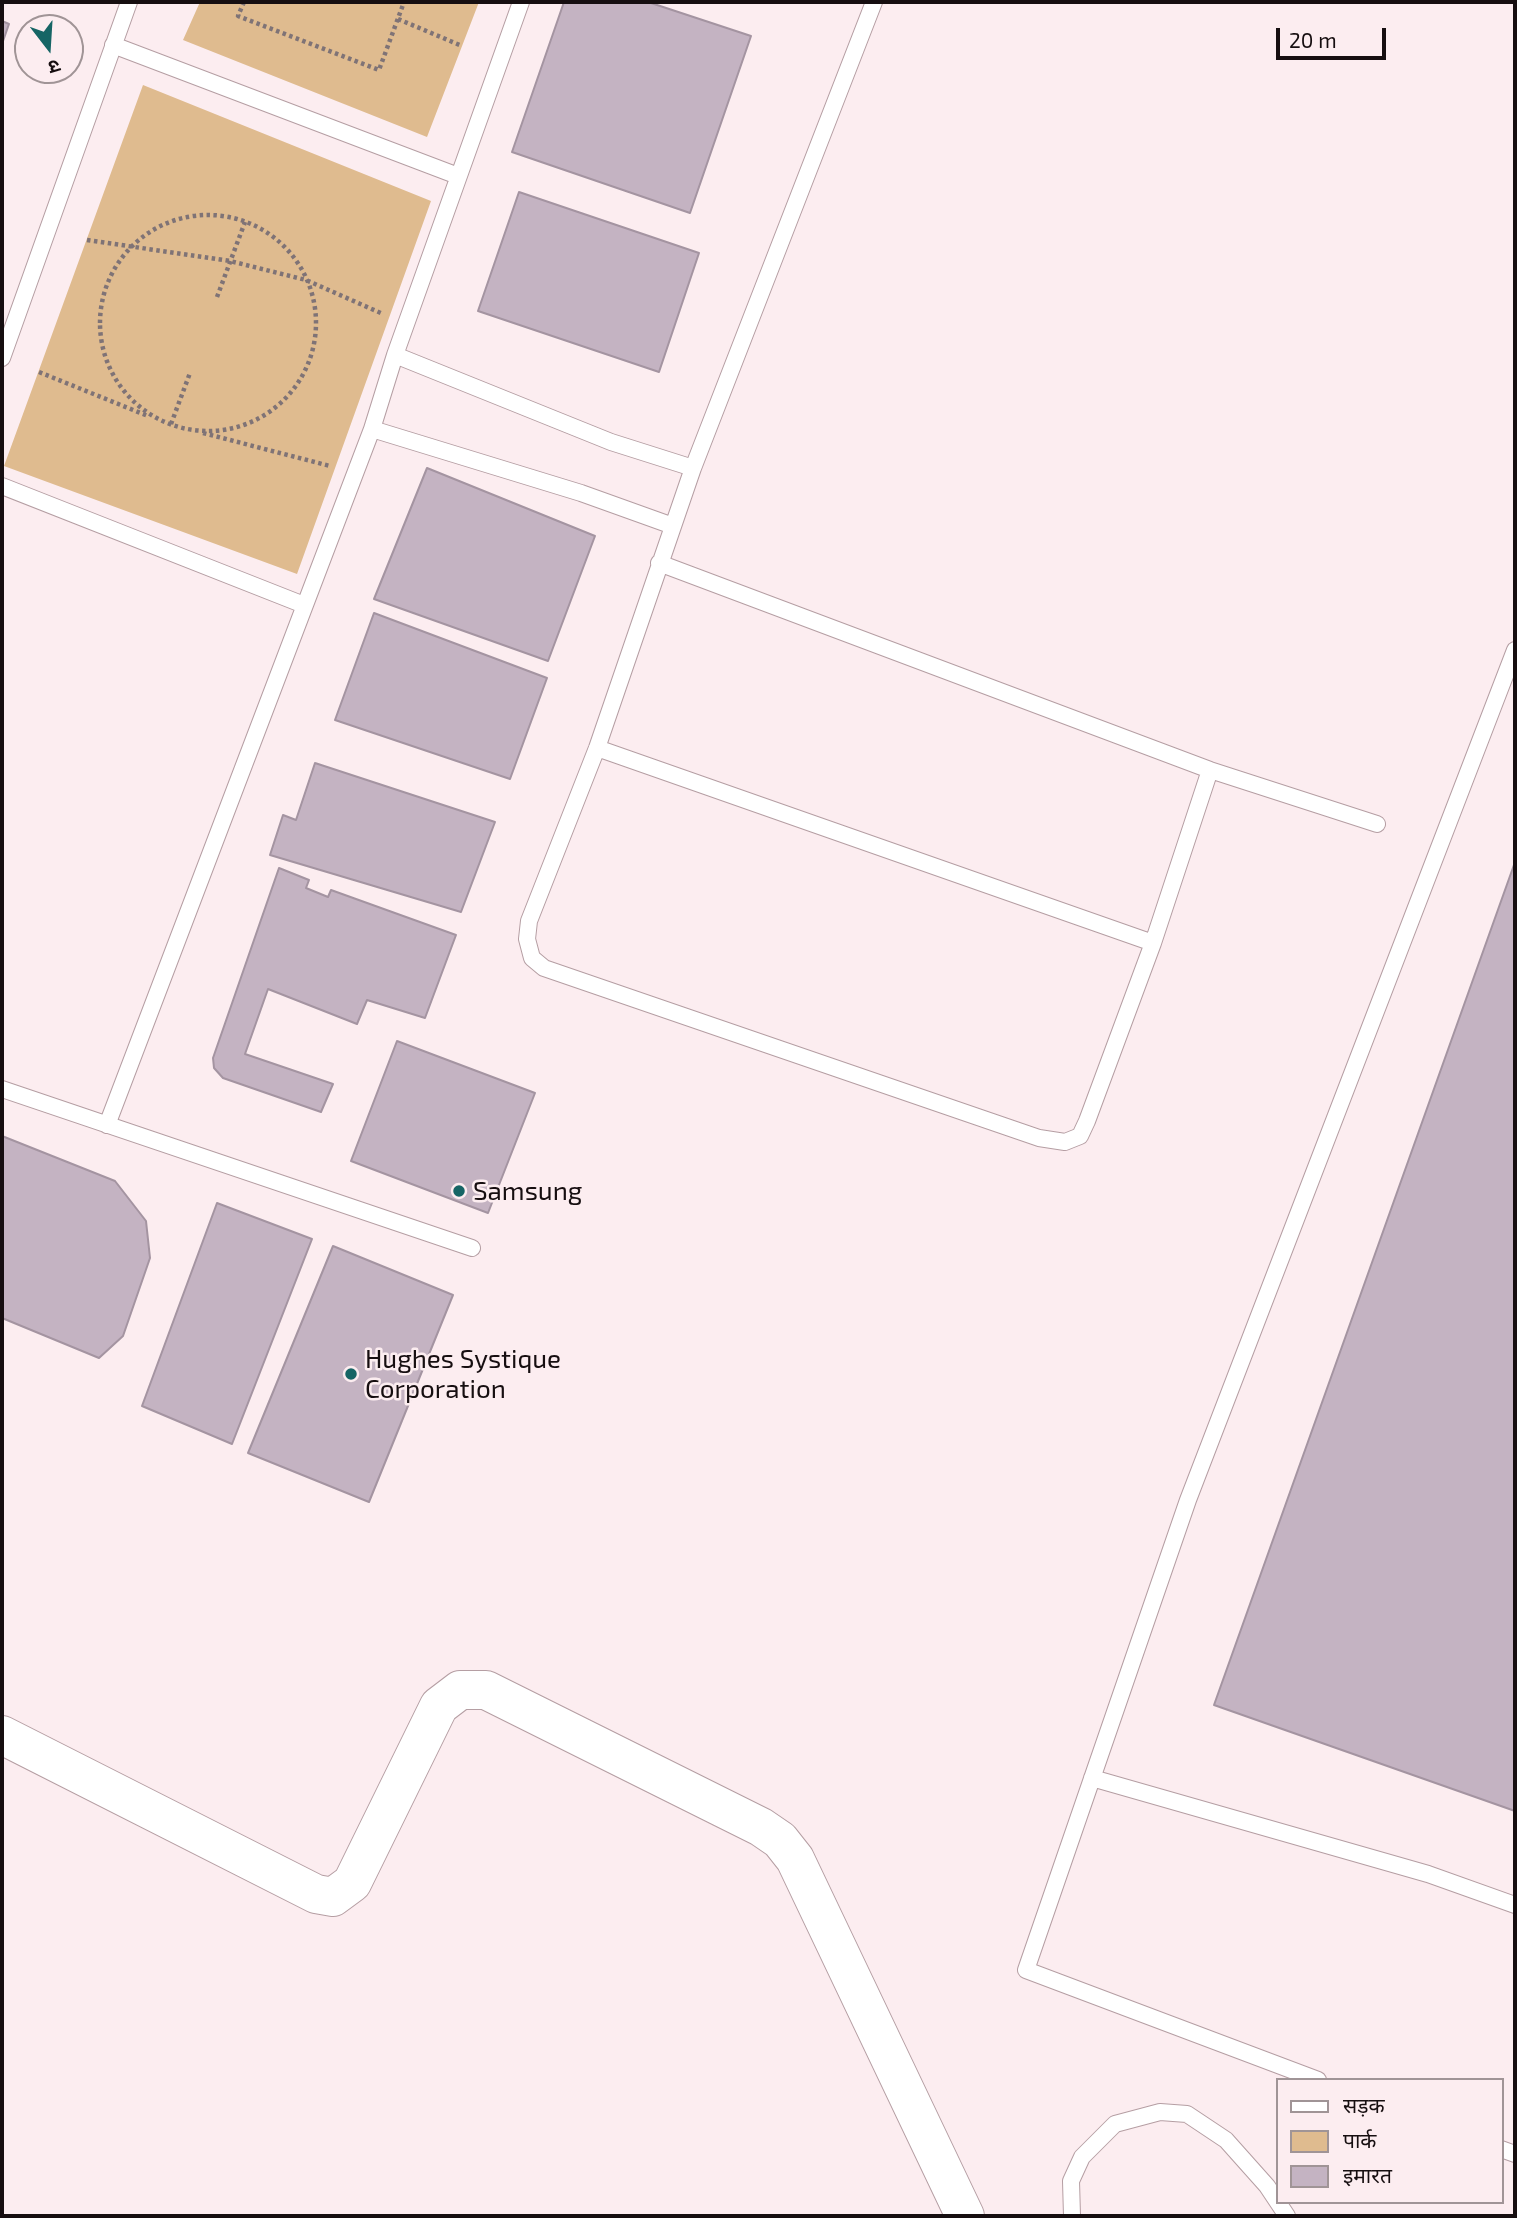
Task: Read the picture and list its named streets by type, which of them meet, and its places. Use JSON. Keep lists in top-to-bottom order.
{
  "places": ["Samsung", "Hughes Systique Corporation"],
  "legend": ["सड़क", "पार्क", "इमारत"],
  "scale_bar": "20 m",
  "north": "bottom"
}
